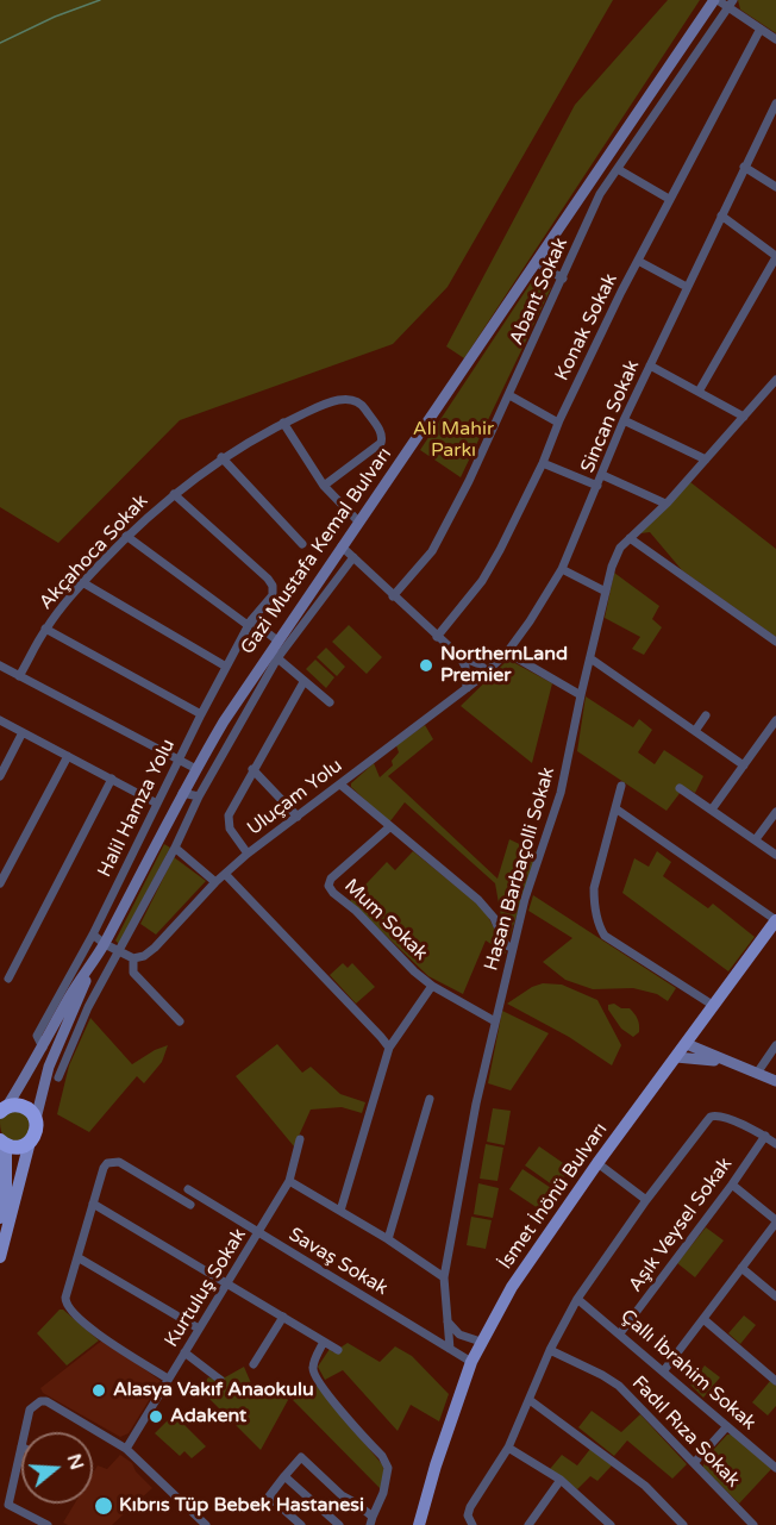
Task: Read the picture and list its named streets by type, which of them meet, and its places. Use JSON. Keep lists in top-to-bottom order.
{
  "streets": {
    "main road": ["Gazi Mustafa Kemal Bulvarı", "İsmet İnönü Bulvarı"],
    "street": [
      "Abant Sokak",
      "Konak Sokak",
      "Sincan Sokak",
      "Akçahoca Sokak",
      "Uluçam Yolu",
      "Halil Hamza Yolu",
      "Hasan Barbaçolli Sokak",
      "Mum Sokak",
      "Aşık Veysel Sokak",
      "Savaş Sokak",
      "Kurtuluş Sokak",
      "Çallı İbrahim Sokak",
      "Fadıl Rıza Sokak"
    ]
  },
  "crossings": [
    ["Sincan Sokak", "Uluçam Yolu"],
    ["Gazi Mustafa Kemal Bulvarı", "Halil Hamza Yolu"],
    ["Akçahoca Sokak", "Halil Hamza Yolu"],
    ["Hasan Barbaçolli Sokak", "Mum Sokak"],
    ["Hasan Barbaçolli Sokak", "Savaş Sokak"],
    ["İsmet İnönü Bulvarı", "Savaş Sokak"],
    ["Aşık Veysel Sokak", "Çallı İbrahim Sokak"],
    ["Savaş Sokak", "Kurtuluş Sokak"]
  ],
  "parks": ["Ali Mahir Parkı"],
  "places": [
    "NorthernLand Premier",
    "Alasya Vakıf Anaokulu",
    "Adakent",
    "Kıbrıs Tüp Bebek Hastanesi"
  ],
  "north": "right"
}
